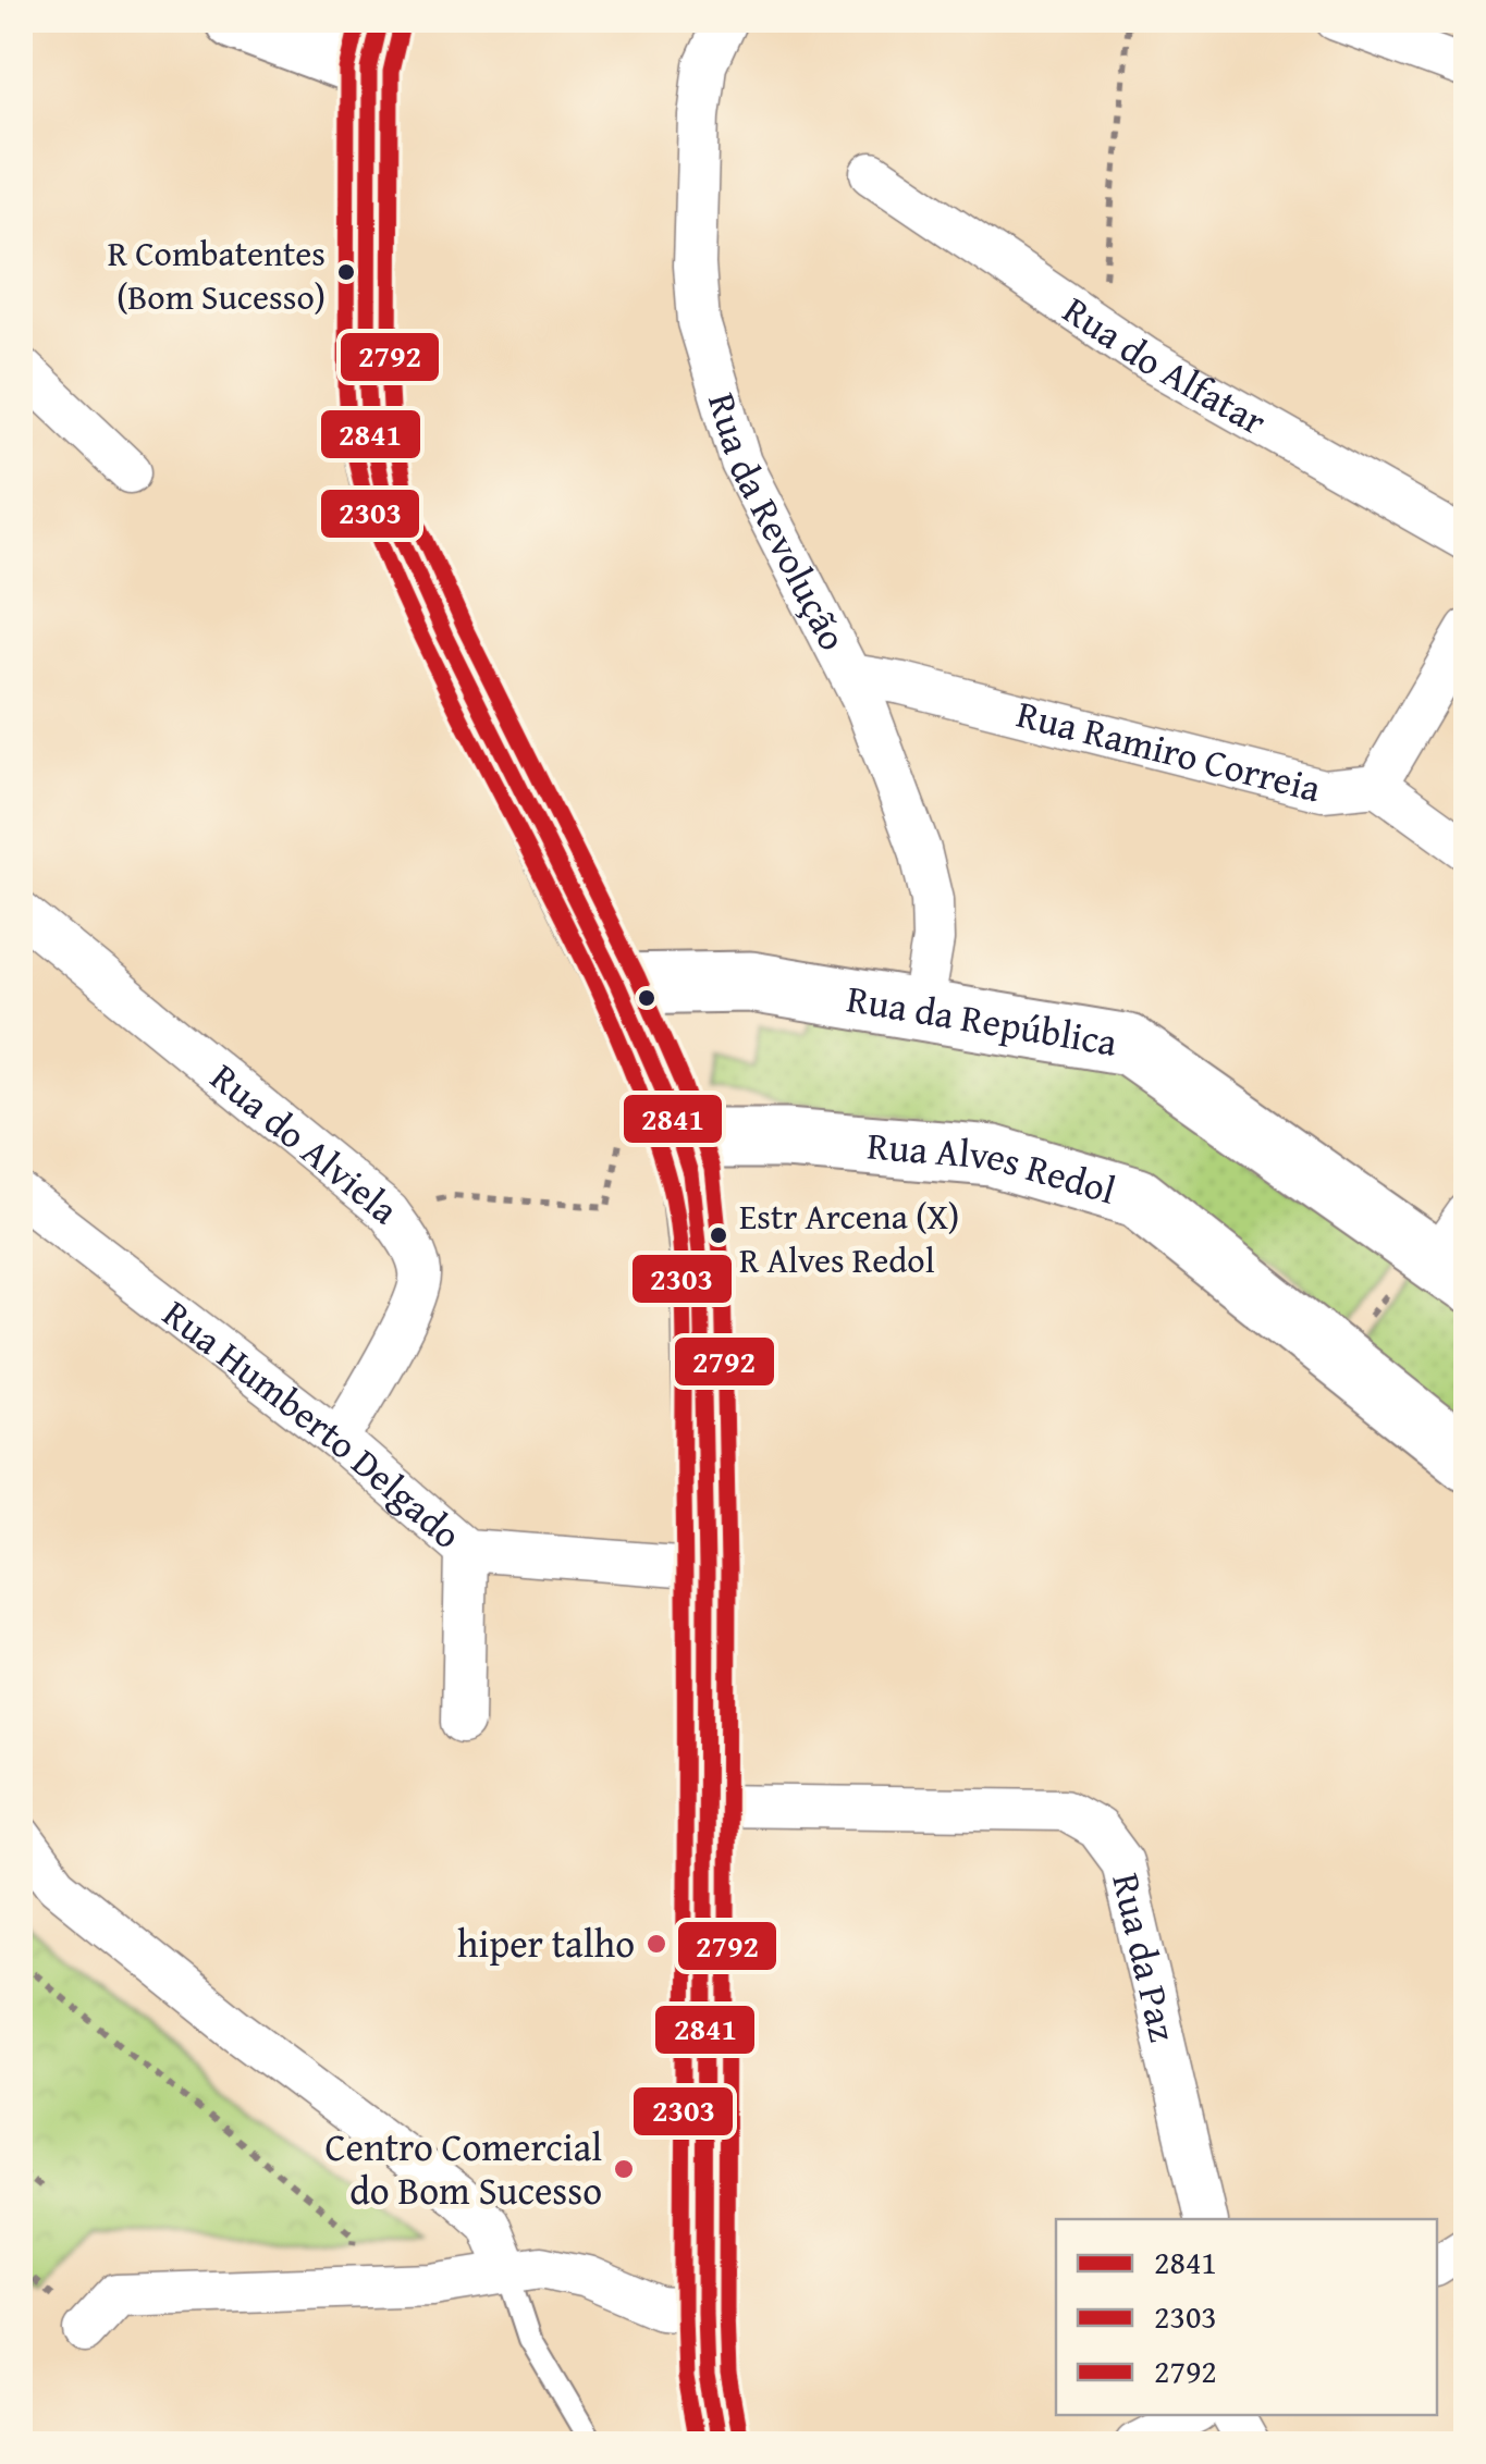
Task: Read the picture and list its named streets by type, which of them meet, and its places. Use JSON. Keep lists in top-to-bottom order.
{
  "streets": {
    "street": [
      "Rua do Alfatar",
      "Rua da Revolução",
      "Rua Ramiro Correia",
      "Rua da República",
      "Rua do Alviela",
      "Rua Alves Redol",
      "Rua Humberto Delgado",
      "Rua da Paz"
    ]
  },
  "crossings": [
    ["Rua da Revolução", "Rua Ramiro Correia"],
    ["Rua da Revolução", "Rua da República"],
    ["Rua do Alviela", "Rua Humberto Delgado"]
  ],
  "places": [
    "R Combatentes (Bom Sucesso)",
    "Estr Arcena (X) R Alves Redol",
    "hiper talho",
    "Centro Comercial do Bom Sucesso"
  ],
  "lines": ["transit line 2841", "transit line 2303", "transit line 2792"],
  "legend": ["2841", "2303", "2792"]
}
